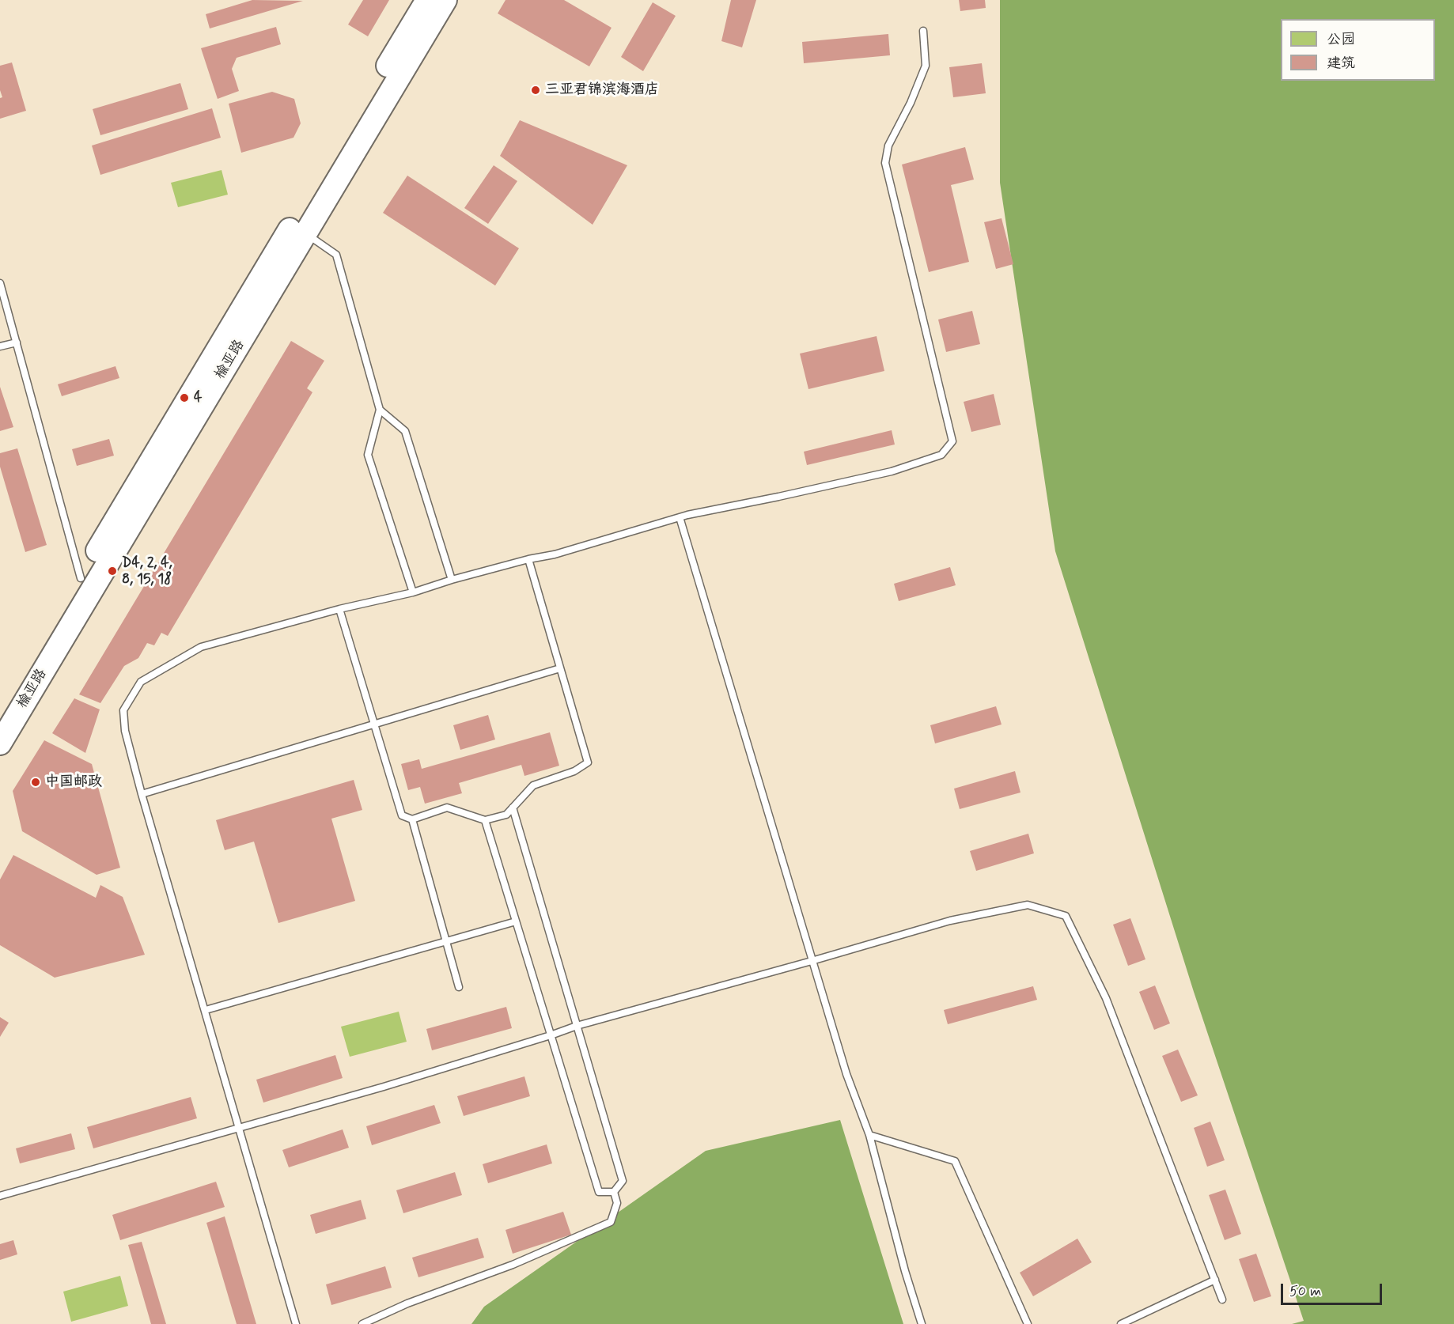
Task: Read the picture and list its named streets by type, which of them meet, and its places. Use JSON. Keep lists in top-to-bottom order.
{
  "streets": {
    "highway": ["榆亚路"]
  },
  "places": [
    "三亚君锦滨海酒店",
    "4",
    "D4, 2, 4, 8, 15, 18",
    "中国邮政"
  ],
  "legend": ["公园", "建筑"],
  "scale_bar": "50 m"
}
